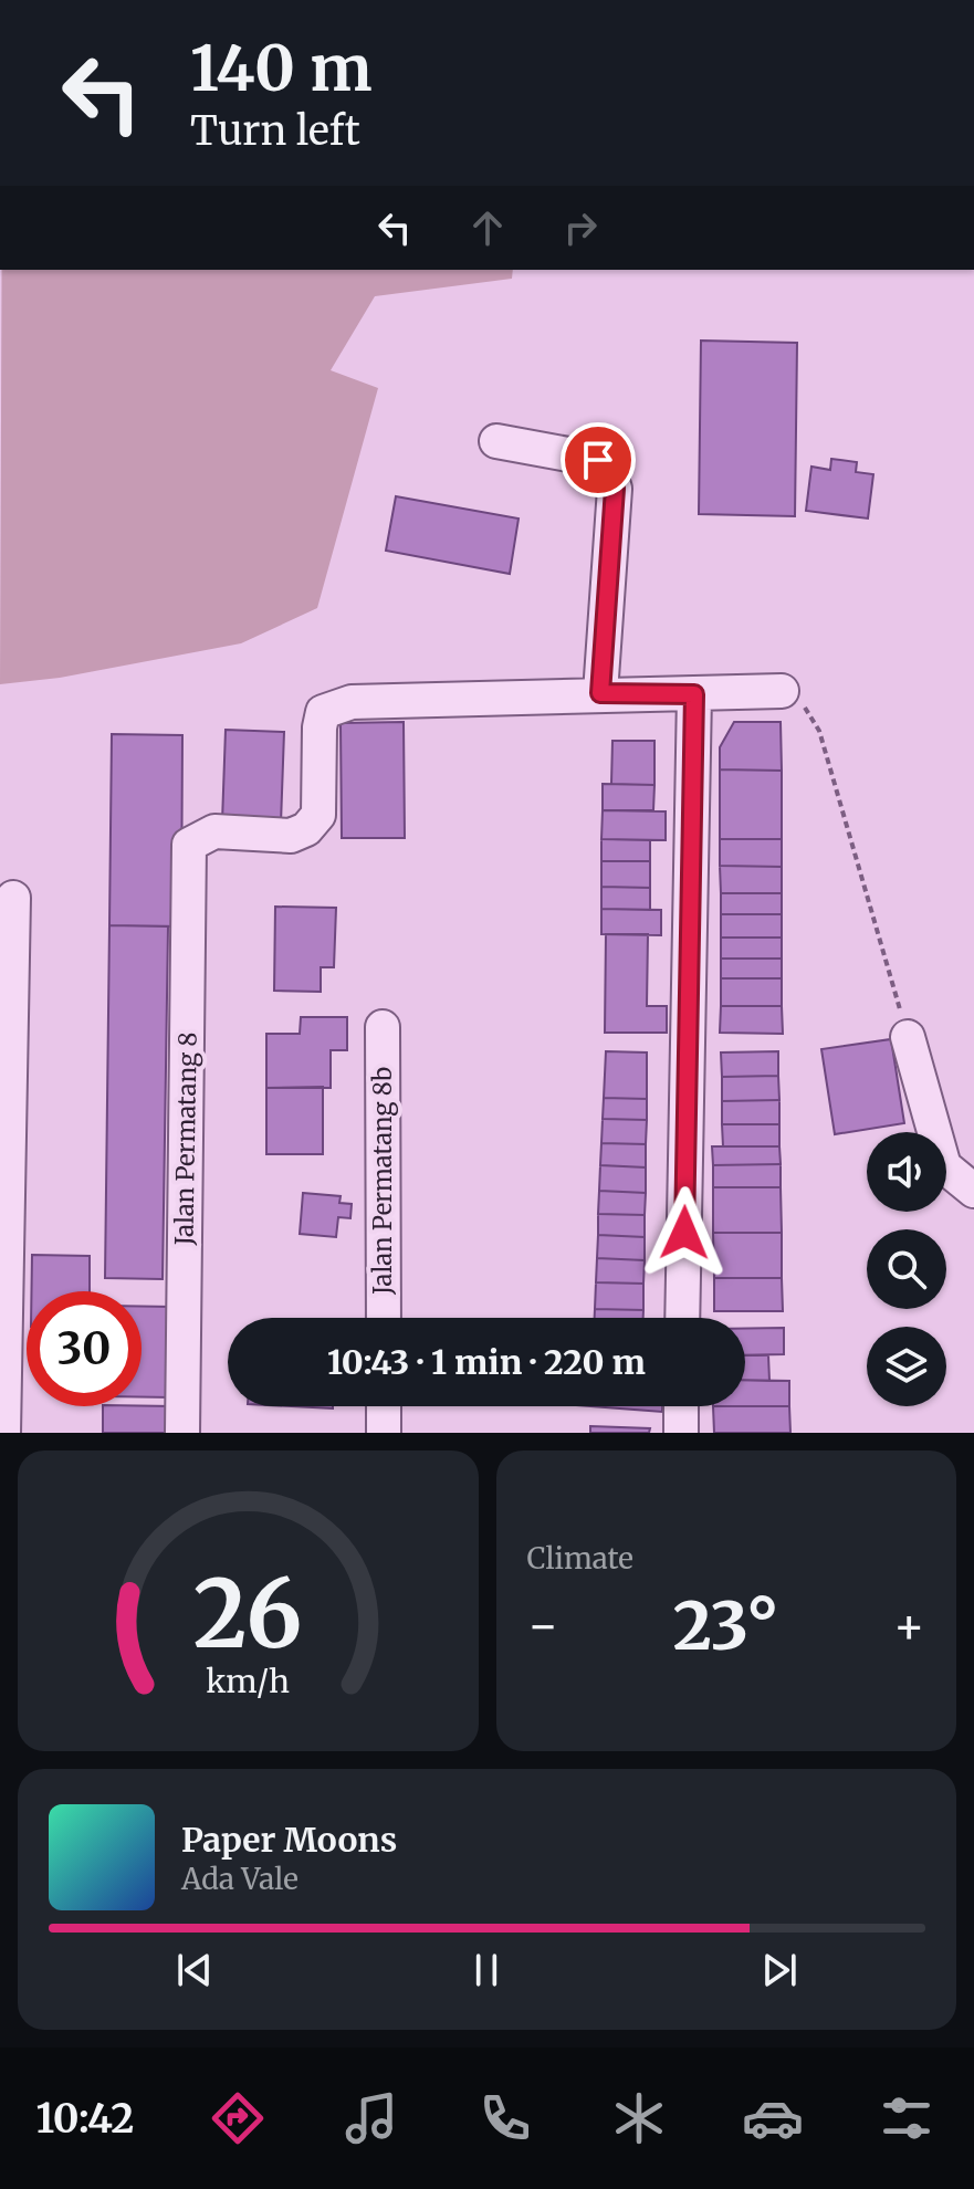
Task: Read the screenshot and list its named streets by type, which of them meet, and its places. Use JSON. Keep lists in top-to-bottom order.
{
  "streets": {
    "street": ["Jalan Permatang 8", "Jalan Permatang 8b"]
  },
  "page": {
    "turn": ["140 m", "Turn left"],
    "limit": "30",
    "trip": "10:43 · 1 min · 220 m",
    "tile": "Climate",
    "heat": ["−", "23°", "+"],
    "song": ["Paper Moons", "Ada Vale"],
    "tabs": "10:42",
    "gauge": ["26", "km/h"]
  }
}
